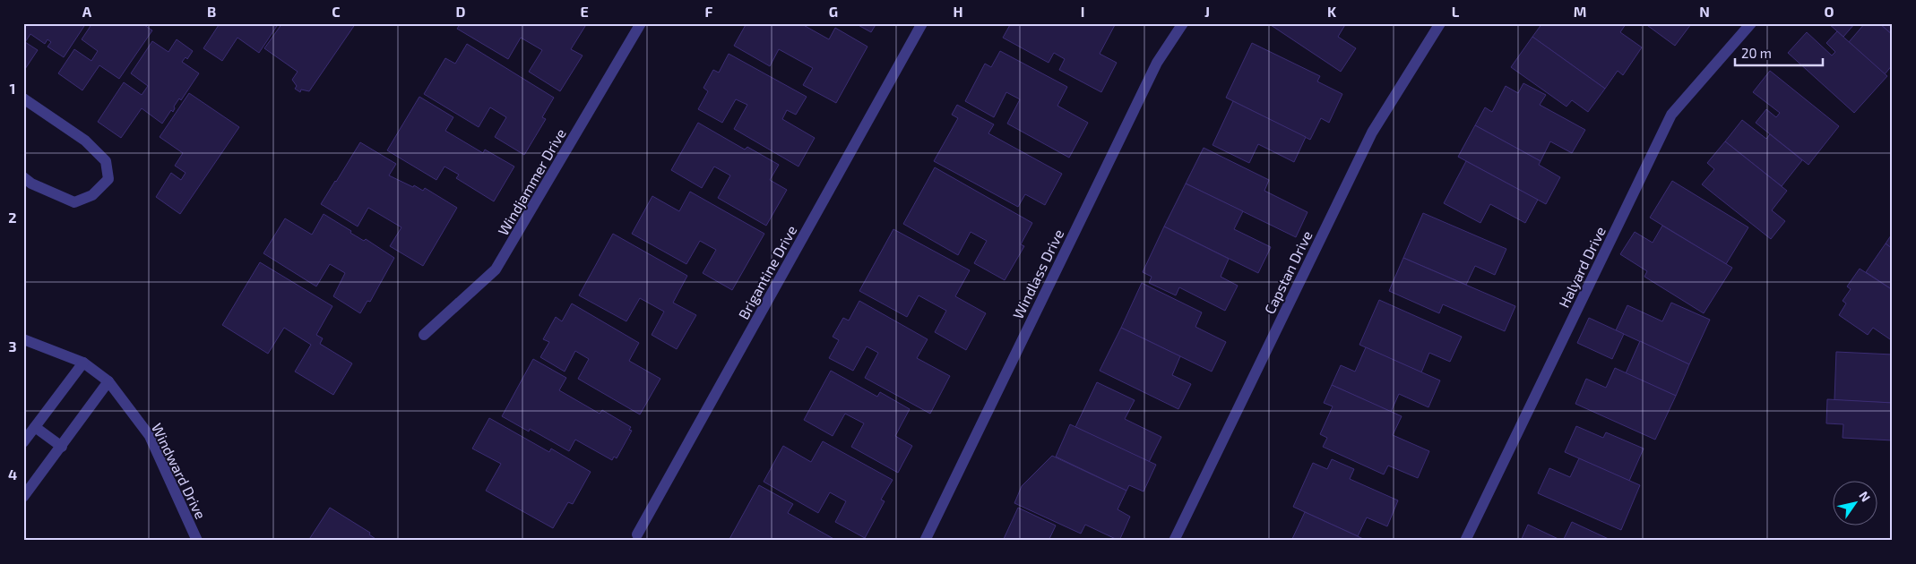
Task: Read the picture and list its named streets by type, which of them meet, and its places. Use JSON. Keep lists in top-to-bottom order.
{
  "streets": {
    "street": [
      "Windjammer Drive",
      "Halyard Drive",
      "Brigantine Drive",
      "Capstan Drive",
      "Windlass Drive",
      "Windward Drive"
    ]
  },
  "scale_bar": "20 m",
  "north": "top right",
  "grid": {
    "columns": [
      "A",
      "B",
      "C",
      "D",
      "E",
      "F",
      "G",
      "H",
      "I",
      "J",
      "K",
      "L",
      "M",
      "N",
      "O"
    ],
    "rows": [
      "1",
      "2",
      "3",
      "4"
    ]
  }
}
